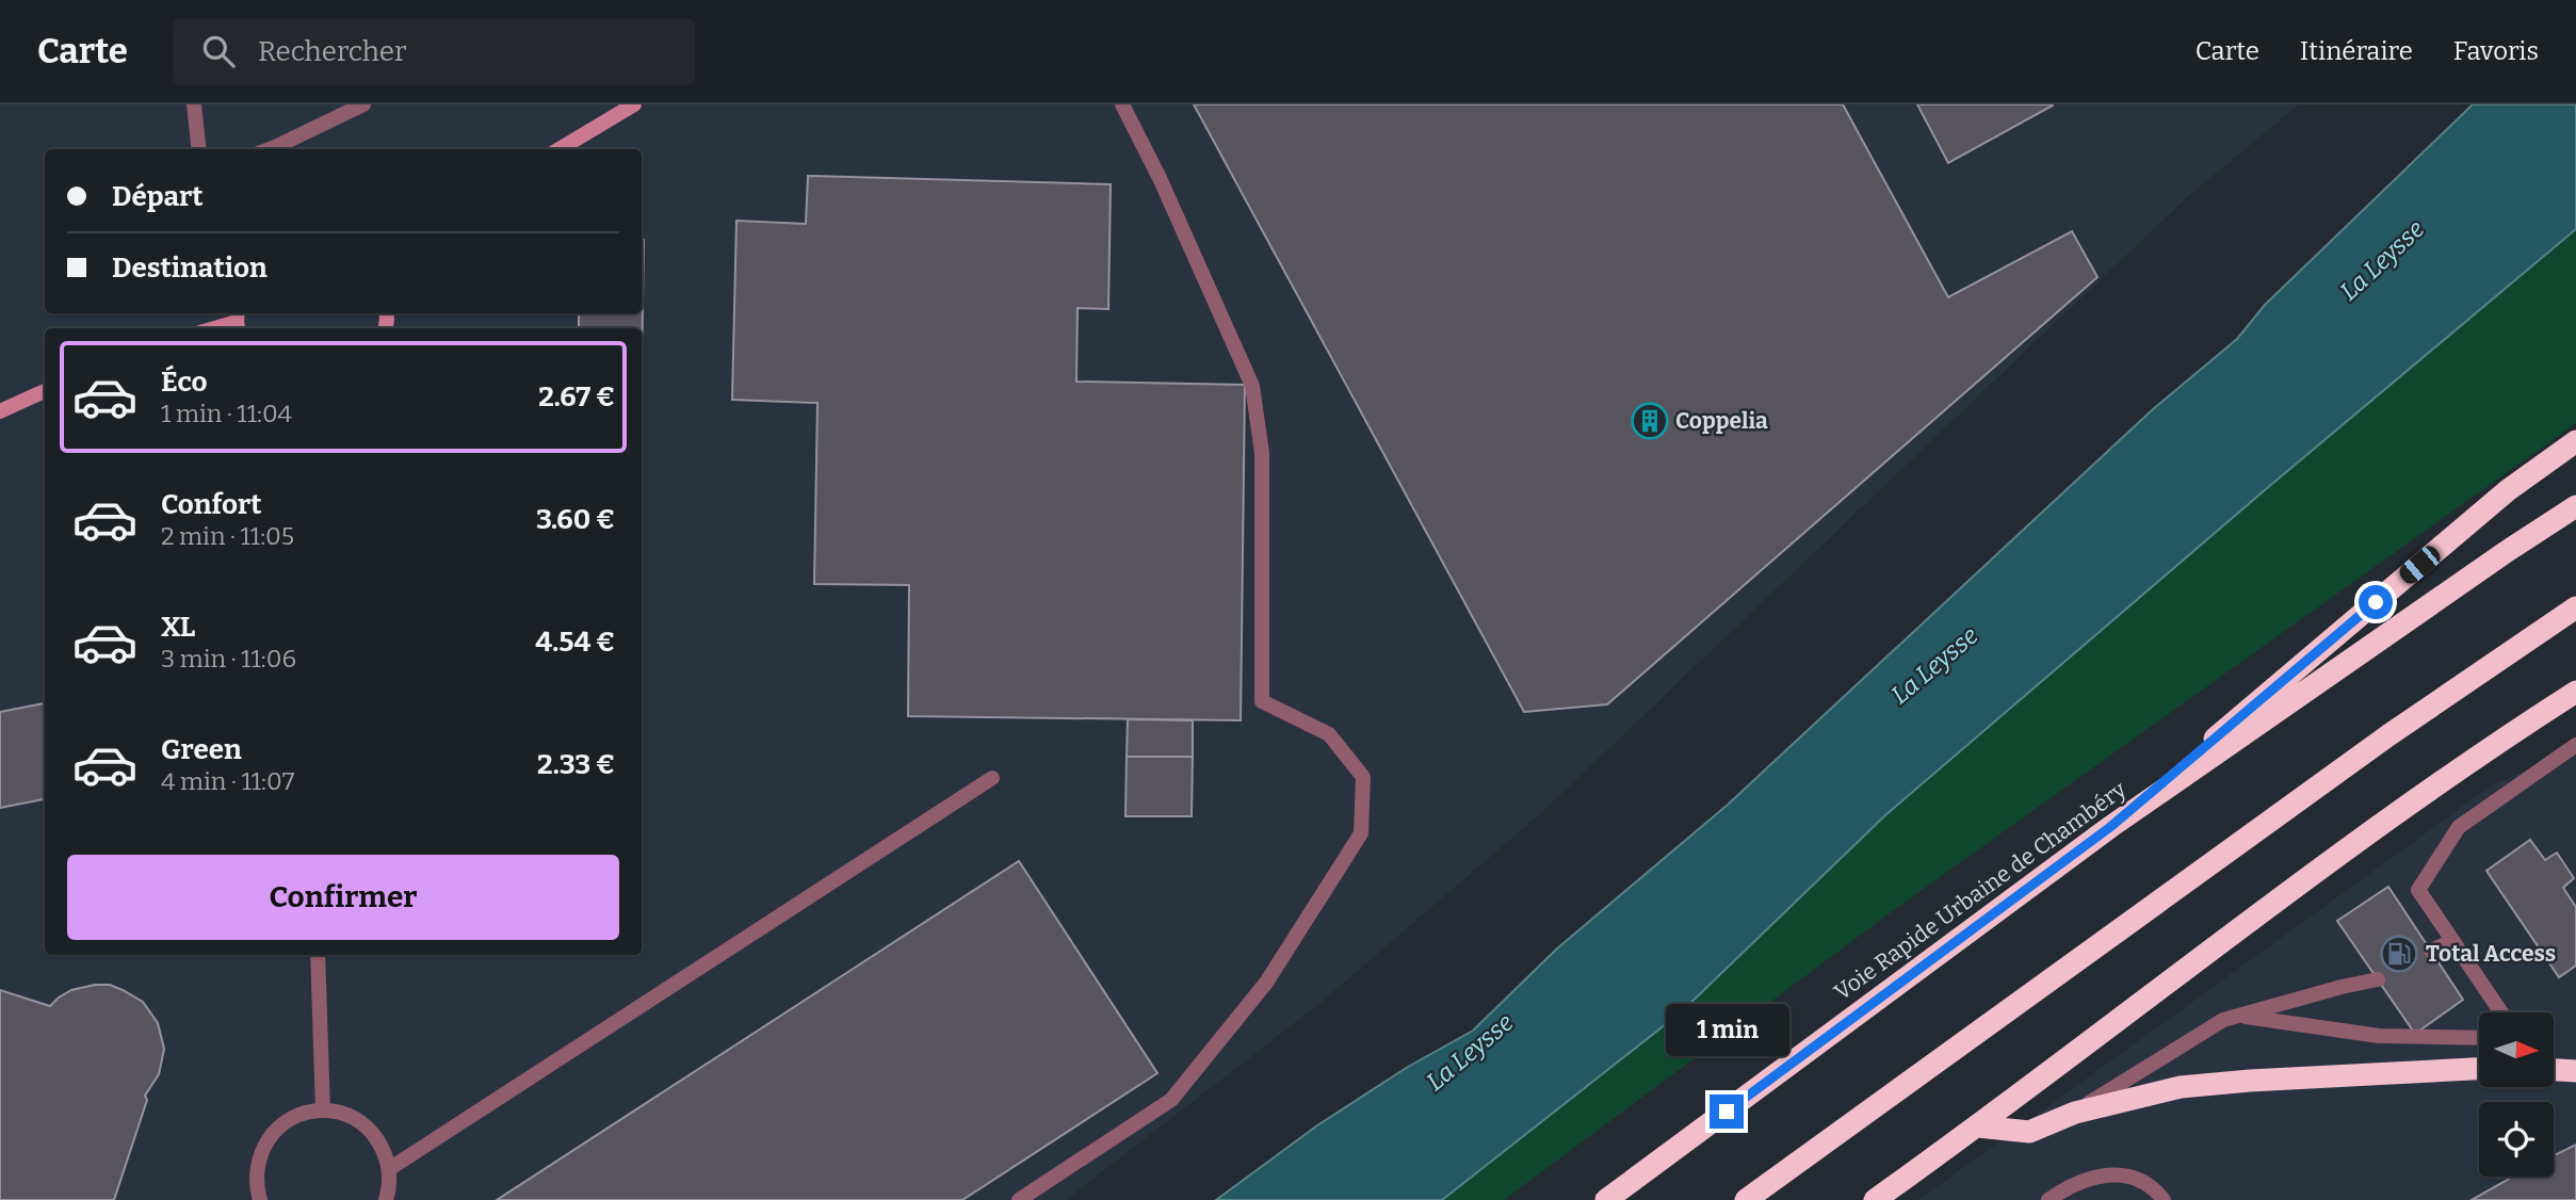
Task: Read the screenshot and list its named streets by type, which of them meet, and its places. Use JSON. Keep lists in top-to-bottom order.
{
  "streets": {
    "highway": ["Voie Rapide Urbaine de Chambéry"]
  },
  "water": ["La Leysse"],
  "places": {
    "building": ["Coppelia"],
    "fuel station": ["Total Access"]
  },
  "north": "right",
  "page": {
    "header": "Carte",
    "search": "Rechercher",
    "nav": ["Carte", "Itinéraire", "Favoris"],
    "banner": ["Départ", "Destination"],
    "list": [
      {
        "name": "Éco",
        "note": "1 min · 11:04",
        "value": "2.67 €"
      },
      {
        "name": "Confort",
        "note": "2 min · 11:05",
        "value": "3.60 €"
      },
      {
        "name": "XL",
        "note": "3 min · 11:06",
        "value": "4.54 €"
      },
      {
        "name": "Green",
        "note": "4 min · 11:07",
        "value": "2.33 €"
      }
    ],
    "buttons": "Confirmer",
    "bubble": "1 min"
  }
}
